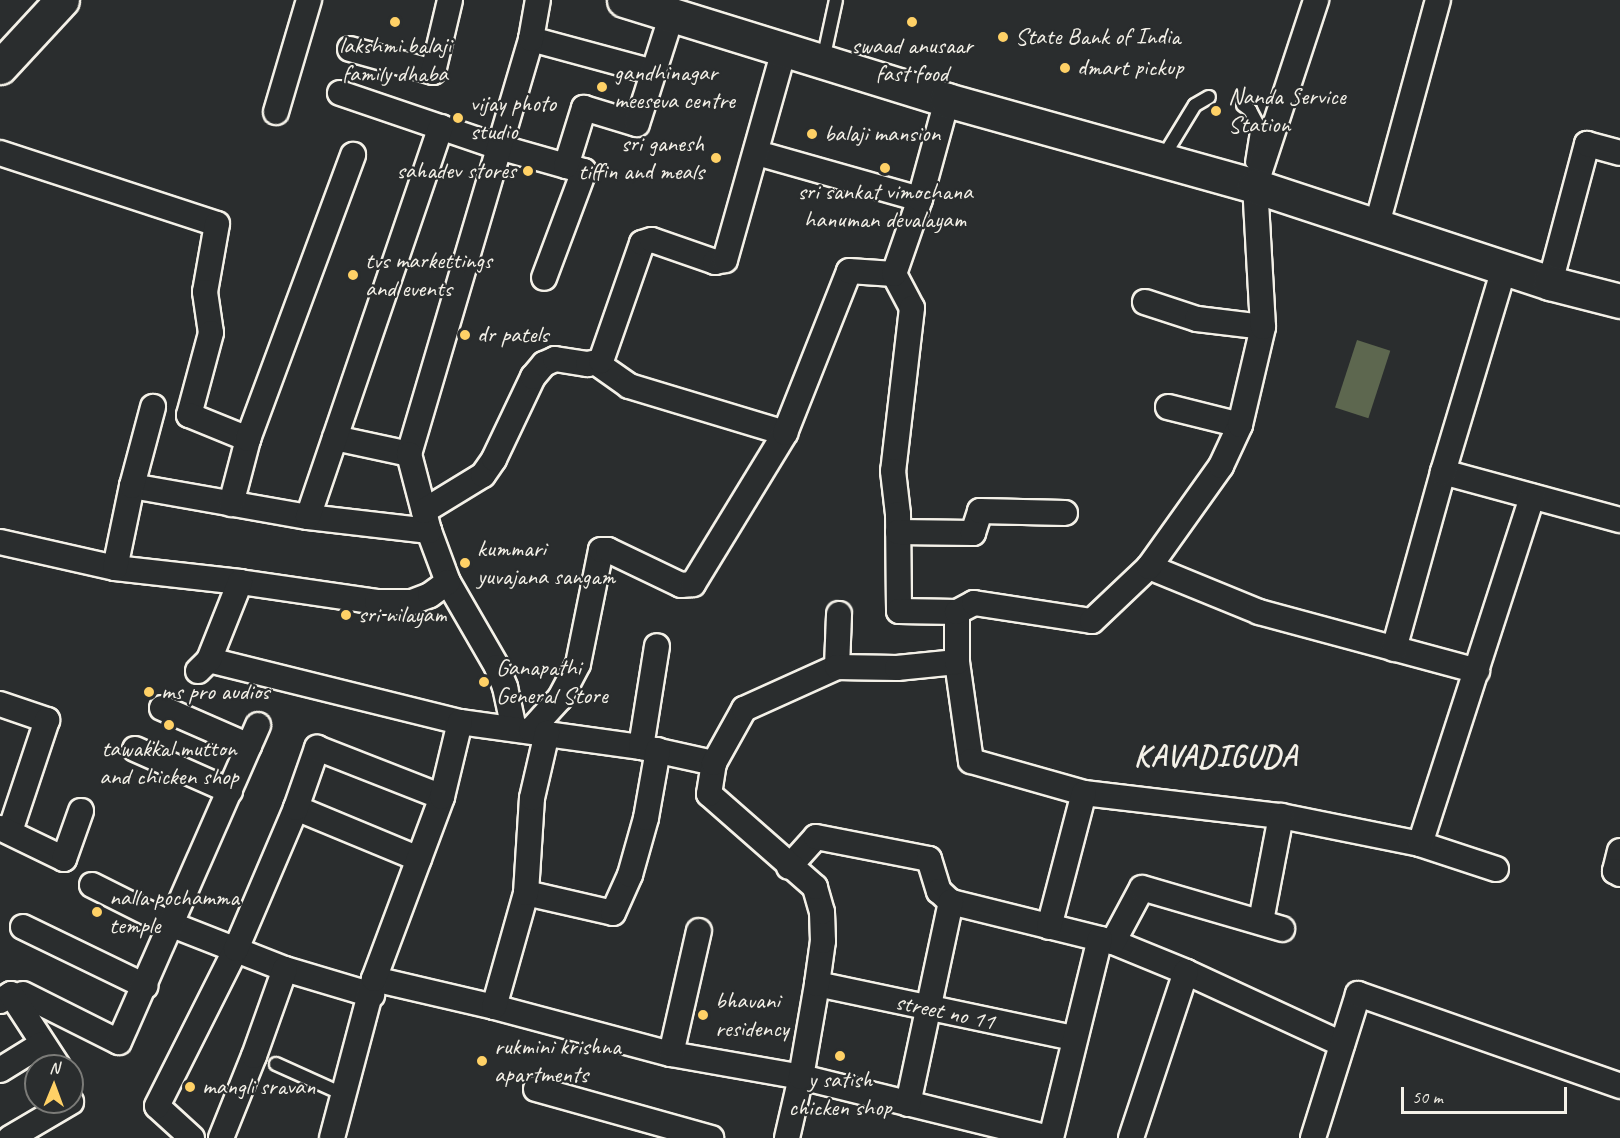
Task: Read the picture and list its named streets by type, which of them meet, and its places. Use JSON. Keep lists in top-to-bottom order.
{
  "streets": {
    "street": ["street no 11"]
  },
  "districts": ["KAVADIGUDA"],
  "places": [
    "lakshmi balaji family dhaba",
    "swaad anusaar fast food",
    "State Bank of India",
    "dmart pickup",
    "gandhinagar meeseva centre",
    "Nanda Service Station",
    "vijay photo studio",
    "balaji mansion",
    "sri ganesh tiffin and meals",
    "sri sankat vimochana hanuman devalayam",
    "sahadev stores",
    "tvs markettings and events",
    "dr patels",
    "kummari yuvajana sangam",
    "sri nilayam",
    "Ganapathi General Store",
    "ms pro audios",
    "tawakkal mutton and chicken shop",
    "nalla pochamma temple",
    "bhavani residency",
    "y satish chicken shop",
    "rukmini krishna apartments",
    "mangli sravan"
  ],
  "scale_bar": "50 m",
  "north": "top"
}
